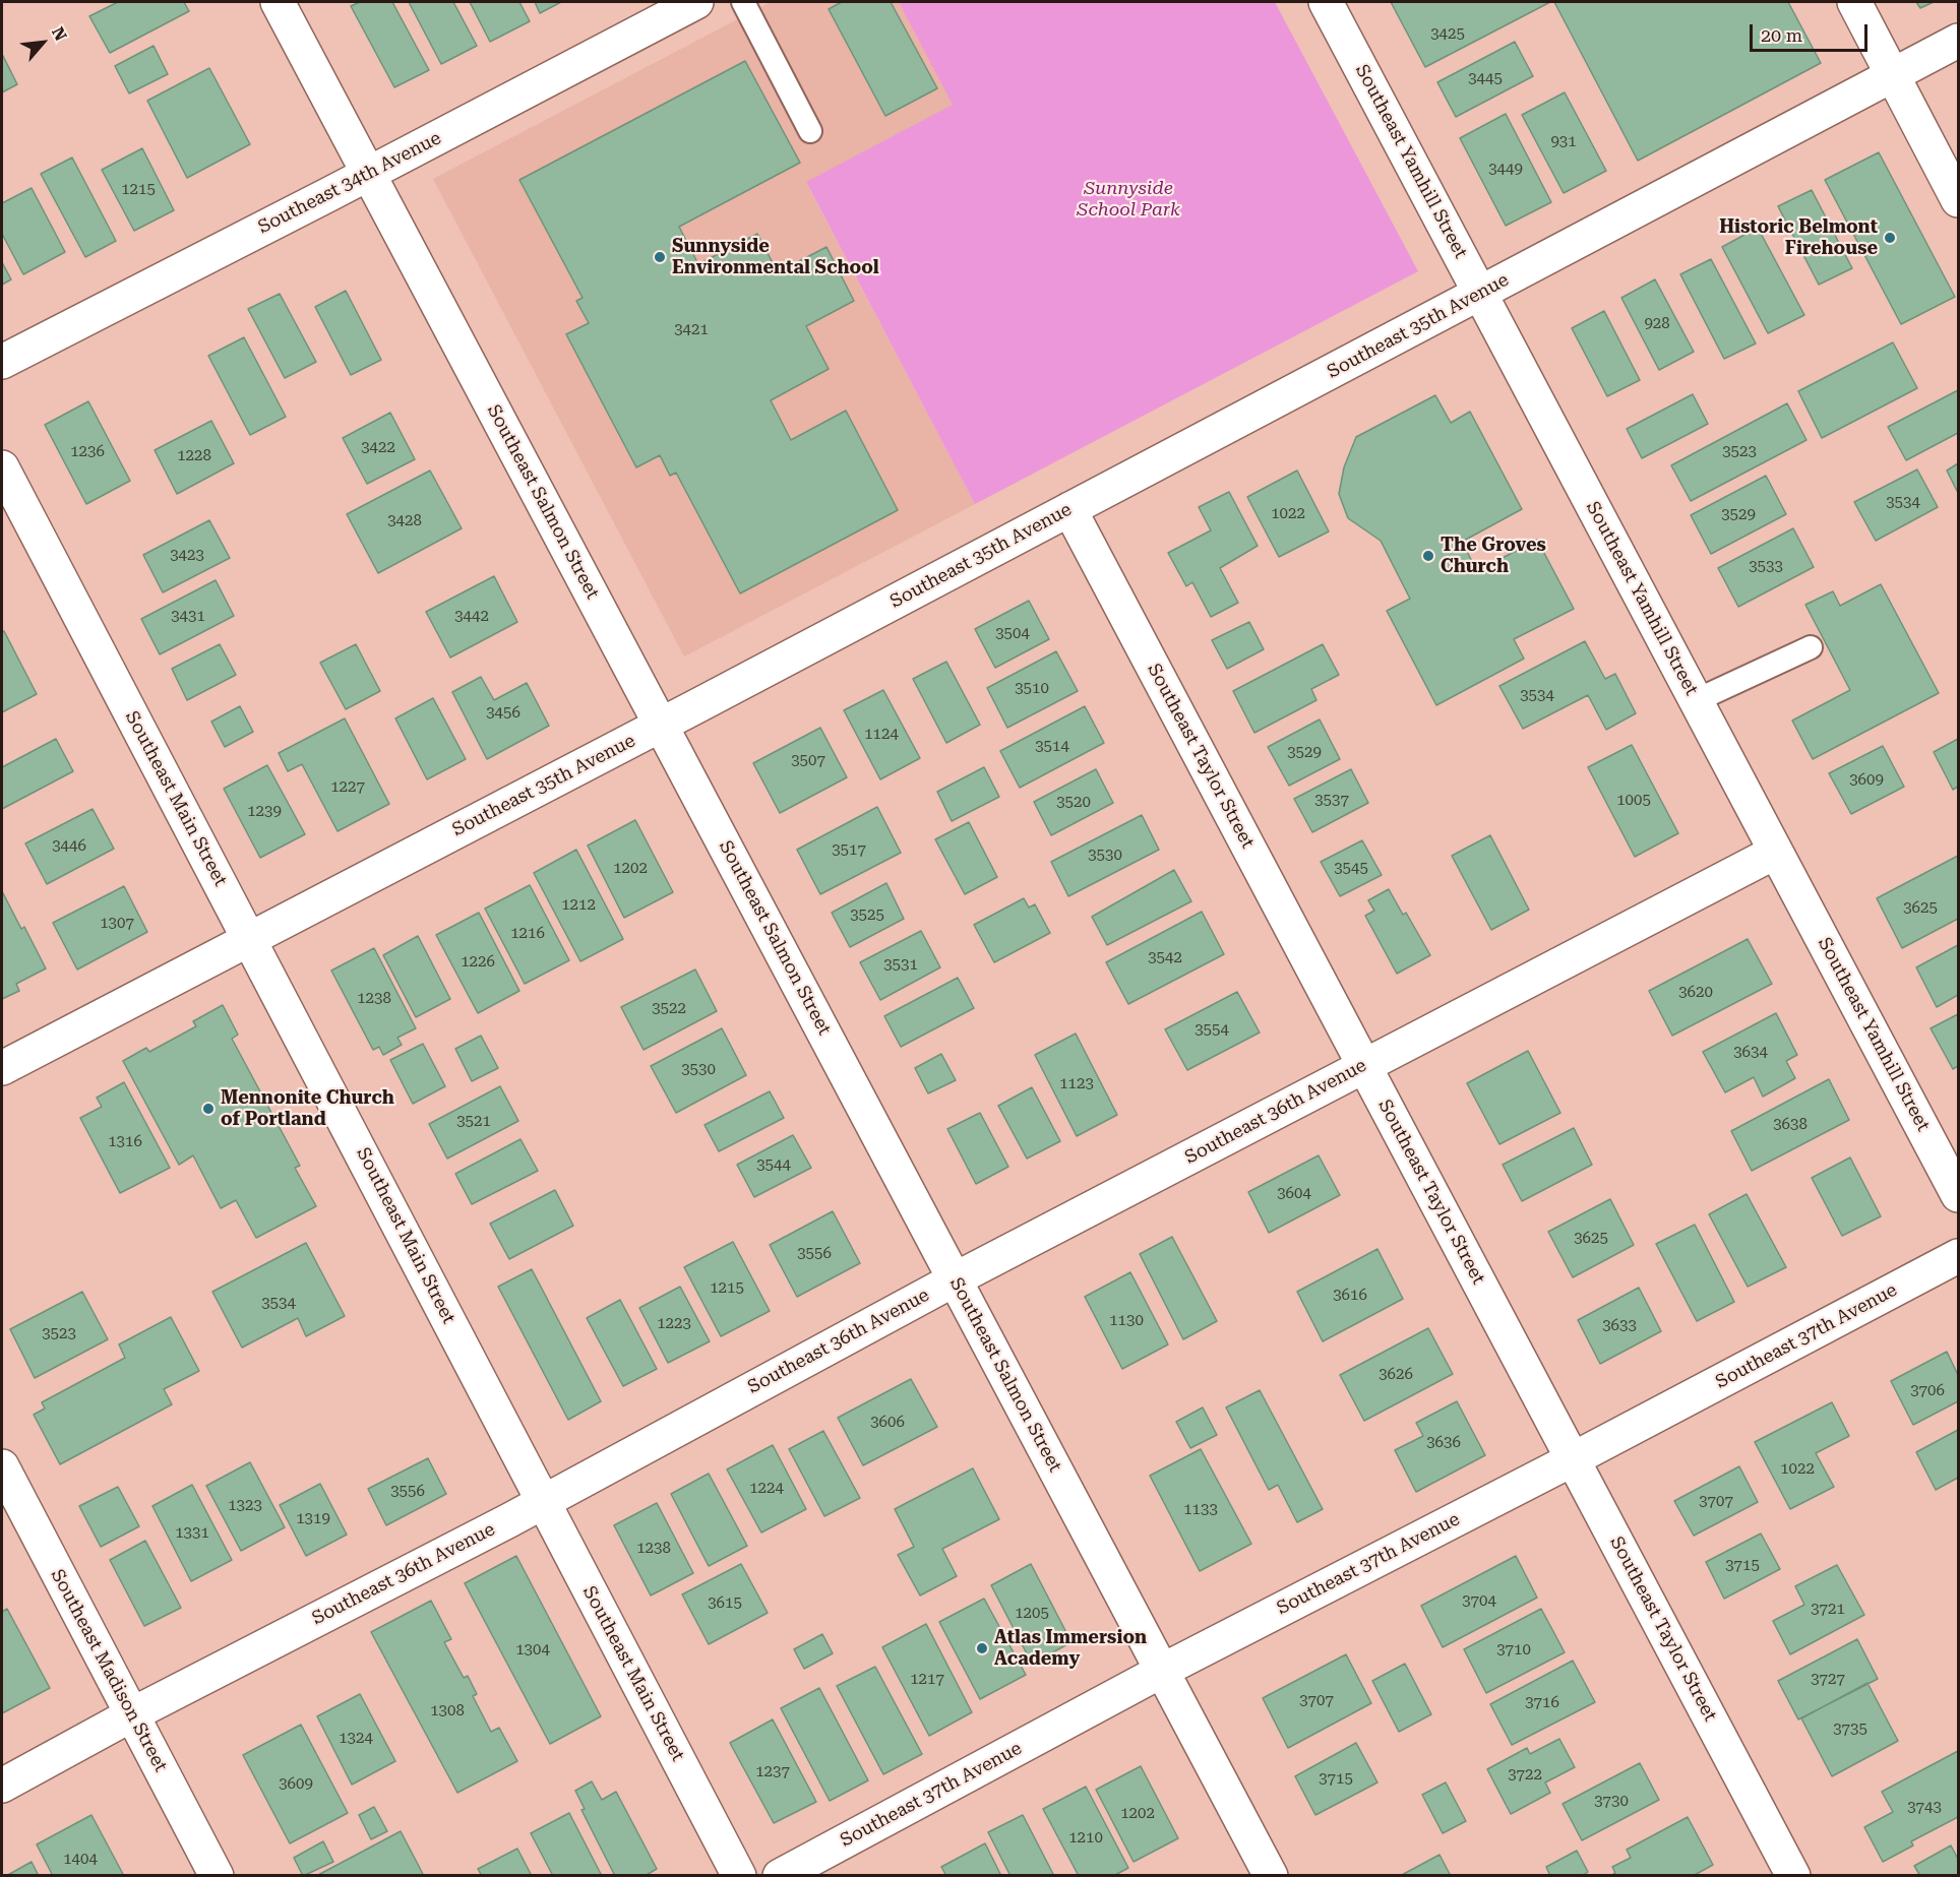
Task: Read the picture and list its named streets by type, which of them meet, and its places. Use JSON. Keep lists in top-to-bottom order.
{
  "streets": {
    "street": [
      "Southeast Yamhill Street",
      "Southeast 34th Avenue",
      "Southeast 35th Avenue",
      "Southeast Salmon Street",
      "Southeast Taylor Street",
      "Southeast Main Street",
      "Southeast 36th Avenue",
      "Southeast 37th Avenue",
      "Southeast Madison Street"
    ]
  },
  "crossings": [
    ["Southeast Yamhill Street", "Southeast 35th Avenue"],
    ["Southeast Yamhill Street", "Southeast 36th Avenue"],
    ["Southeast 34th Avenue", "Southeast Salmon Street"],
    ["Southeast 35th Avenue", "Southeast Salmon Street"],
    ["Southeast 35th Avenue", "Southeast Taylor Street"],
    ["Southeast 35th Avenue", "Southeast Main Street"],
    ["Southeast Salmon Street", "Southeast 36th Avenue"],
    ["Southeast Salmon Street", "Southeast 37th Avenue"],
    ["Southeast Taylor Street", "Southeast 36th Avenue"],
    ["Southeast Taylor Street", "Southeast 37th Avenue"],
    ["Southeast Main Street", "Southeast 36th Avenue"],
    ["Southeast 36th Avenue", "Southeast Madison Street"]
  ],
  "parks": ["Sunnyside School Park"],
  "places": [
    "Historic Belmont Firehouse",
    "Sunnyside Environmental School",
    "The Groves Church",
    "Mennonite Church of Portland",
    "Atlas Immersion Academy"
  ],
  "house_numbers": [
    "3425",
    "3445",
    "931",
    "3449",
    "1215",
    "928",
    "3421",
    "3422",
    "1236",
    "3523",
    "1228",
    "3534",
    "1022",
    "3529",
    "3428",
    "3423",
    "3533",
    "3431",
    "3442",
    "3504",
    "3510",
    "3534",
    "3456",
    "1124",
    "3514",
    "3529",
    "3507",
    "3609",
    "1227",
    "3537",
    "1005",
    "3520",
    "1239",
    "3446",
    "3517",
    "3530",
    "1202",
    "3545",
    "1212",
    "3625",
    "3525",
    "1307",
    "1216",
    "3542",
    "1226",
    "3531",
    "3620",
    "1238",
    "3522",
    "3554",
    "3634",
    "3530",
    "1123",
    "3521",
    "3638",
    "1316",
    "3544",
    "3604",
    "3625",
    "3556",
    "1215",
    "3616",
    "3534",
    "1130",
    "1223",
    "3633",
    "3523",
    "3626",
    "3706",
    "3606",
    "3636",
    "1022",
    "1224",
    "3556",
    "3707",
    "1323",
    "1133",
    "1319",
    "1331",
    "1238",
    "3715",
    "3704",
    "3615",
    "3721",
    "1205",
    "1304",
    "3710",
    "1217",
    "3727",
    "3707",
    "3716",
    "1308",
    "3735",
    "1324",
    "1237",
    "3722",
    "3715",
    "3609",
    "3730",
    "3743",
    "1202",
    "1210",
    "1404"
  ],
  "scale_bar": "20 m",
  "north": "top right"
}
